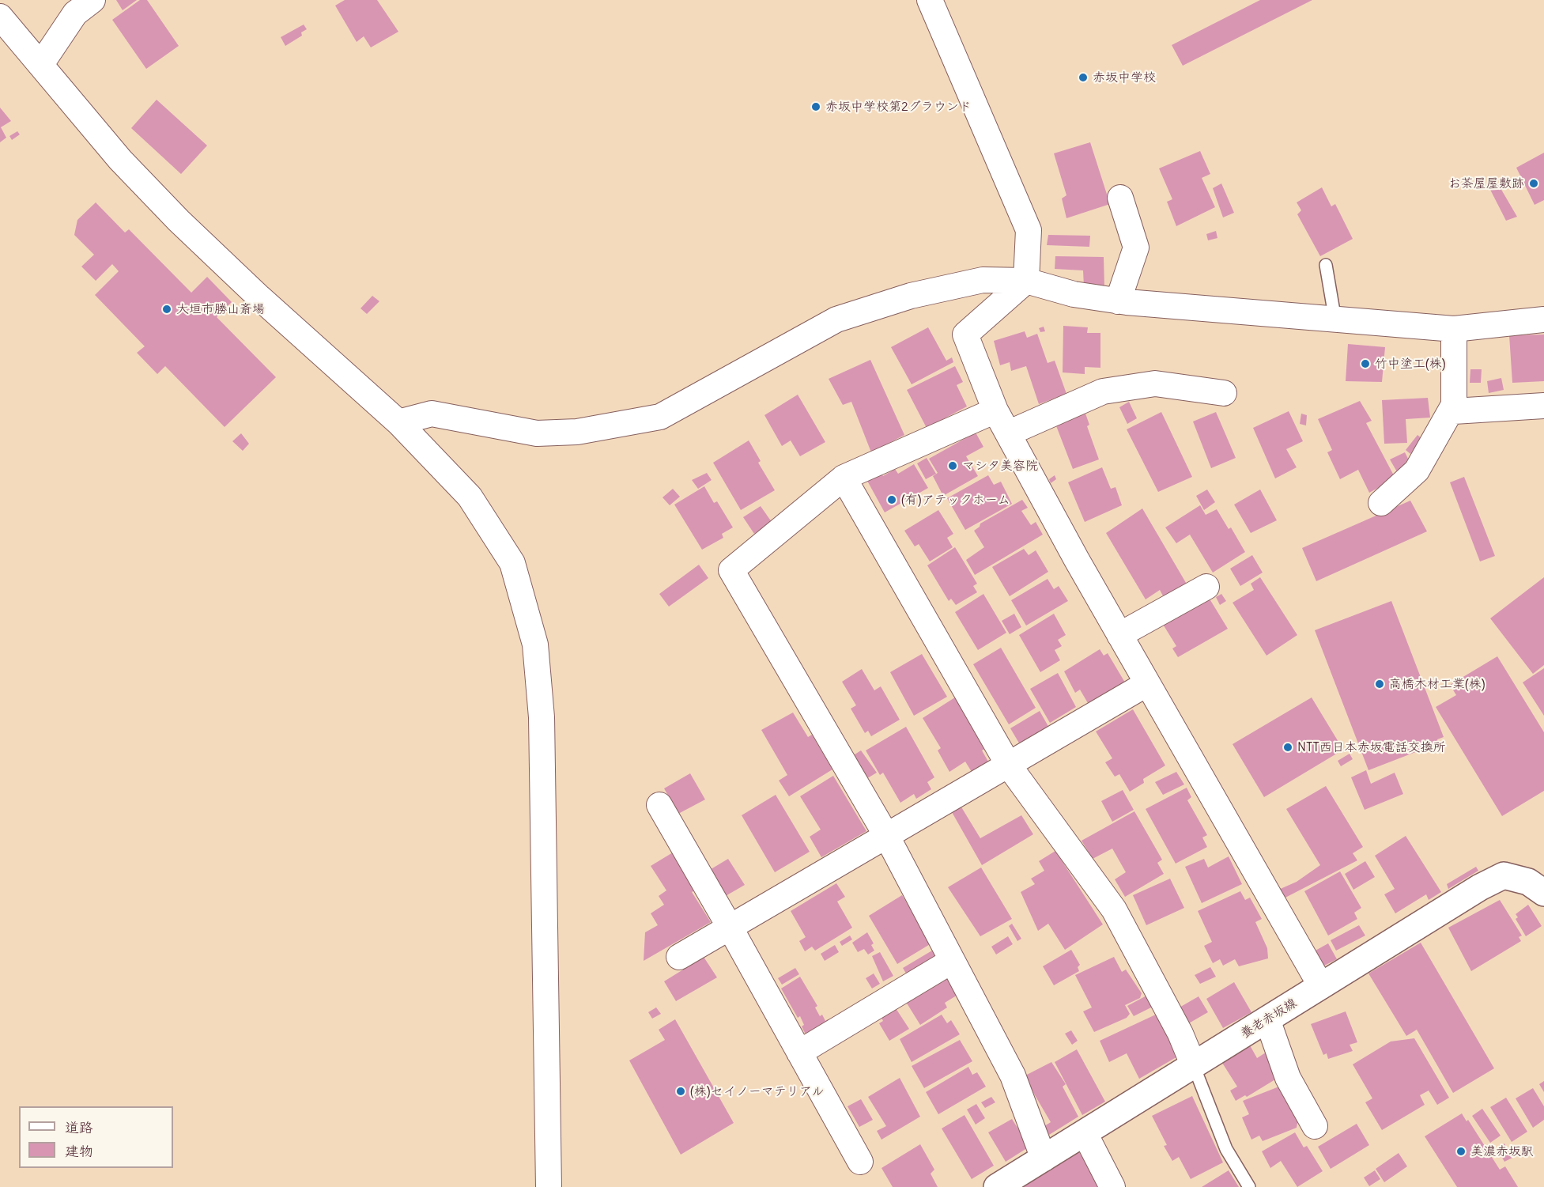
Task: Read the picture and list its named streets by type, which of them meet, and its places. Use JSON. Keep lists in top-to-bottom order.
{
  "streets": {
    "main road": ["養老赤坂線"]
  },
  "places": [
    "赤坂中学校",
    "赤坂中学校第2グラウンド",
    "お茶屋屋敷跡",
    "大垣市勝山斎場",
    "竹中塗工(株)",
    "マシタ美容院",
    "(有)アテックホーム",
    "高橋木材工業(株)",
    "NTT西日本赤坂電話交換所",
    "(株)セイノーマテリアル",
    "美濃赤坂駅"
  ],
  "legend": ["道路", "建物"]
}
